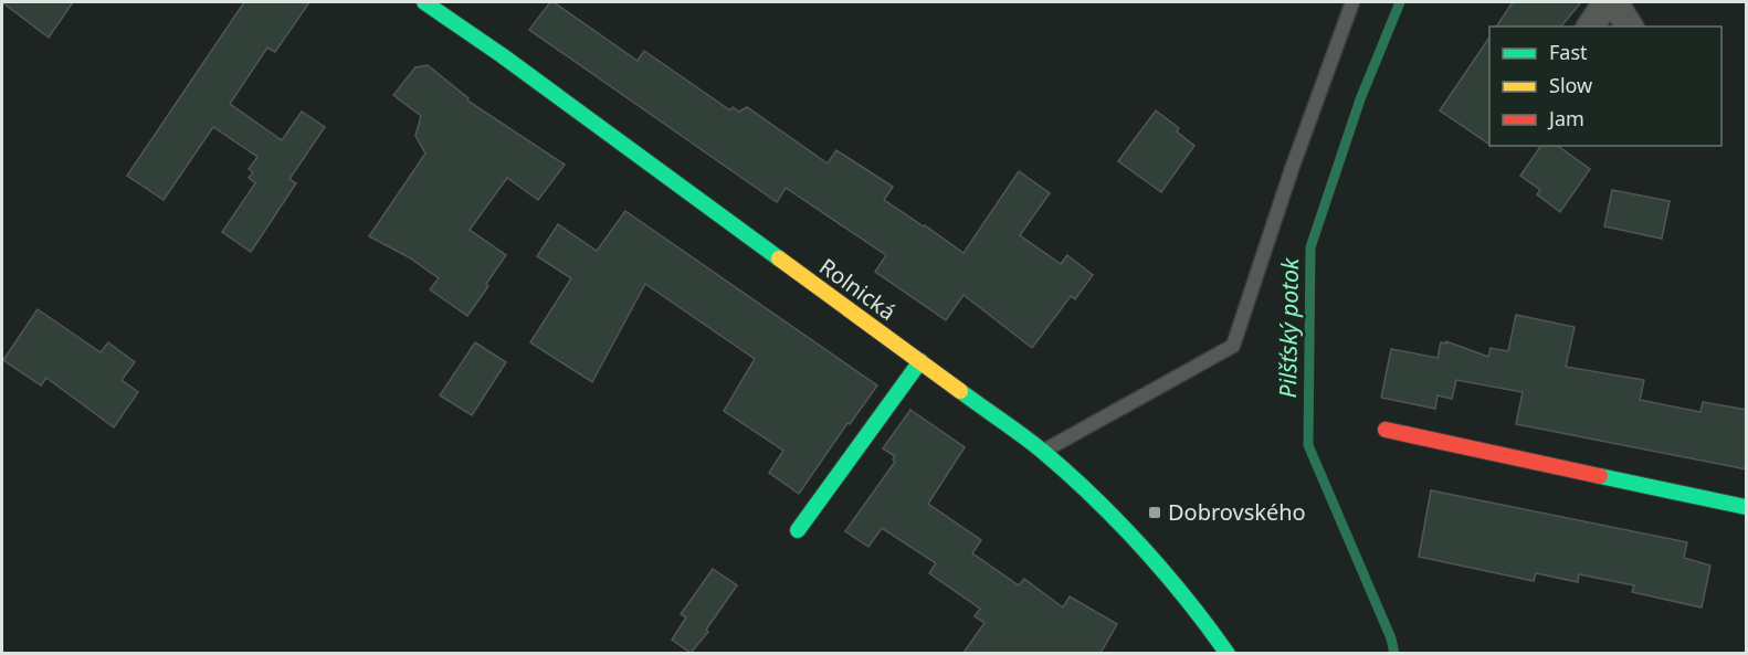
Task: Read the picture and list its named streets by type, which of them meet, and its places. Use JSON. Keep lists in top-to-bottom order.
{
  "streets": {
    "street": ["Rolnická"]
  },
  "water": ["Pilšťský potok"],
  "places": {
    "transit": ["Dobrovského"]
  },
  "legend": ["Fast", "Slow", "Jam"]
}
